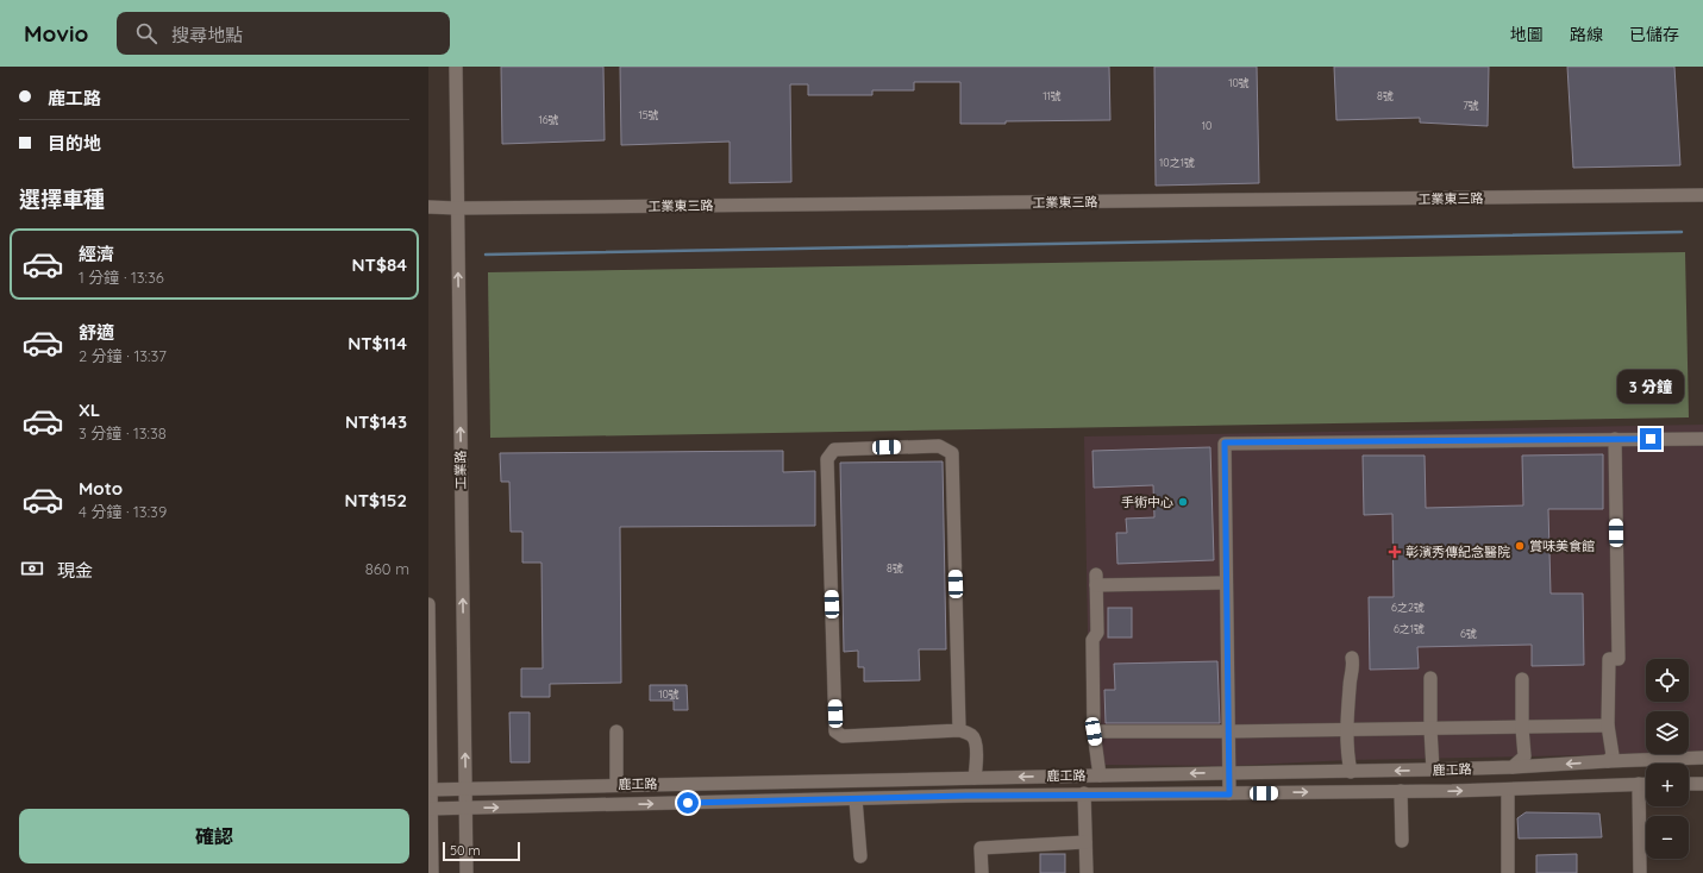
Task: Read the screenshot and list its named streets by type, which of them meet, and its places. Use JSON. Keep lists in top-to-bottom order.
{
  "streets": {
    "street": ["工業東三路", "工業路", "鹿工路"]
  },
  "crossings": [
    ["工業東三路", "工業路"],
    ["工業路", "鹿工路"]
  ],
  "places": {
    "other": ["手術中心", "賞味美食館"],
    "health": ["彰濱秀傳紀念醫院"]
  },
  "house_numbers": [
    "10號",
    "11號",
    "8號",
    "7號",
    "15號",
    "16號",
    "10",
    "10之1號",
    "8號",
    "6之2號",
    "6之1號",
    "6號",
    "10號"
  ],
  "scale_bar": "50 m",
  "page": {
    "header": "Movio",
    "search": "搜尋地點",
    "nav": ["地圖", "路線", "已儲存"],
    "banner": ["鹿工路", "目的地"],
    "heading": "選擇車種",
    "list": [
      {
        "name": "經濟",
        "note": "1 分鐘 · 13:36",
        "value": "NT$84"
      },
      {
        "name": "舒適",
        "note": "2 分鐘 · 13:37",
        "value": "NT$114"
      },
      {
        "name": "XL",
        "note": "3 分鐘 · 13:38",
        "value": "NT$143"
      },
      {
        "name": "Moto",
        "note": "4 分鐘 · 13:39",
        "value": "NT$152"
      }
    ],
    "bubble": "3 分鐘",
    "pay": ["現金", "860 m"],
    "map_buttons": ["+", "−"],
    "buttons": "確認",
    "scale": "50 m"
  }
}
